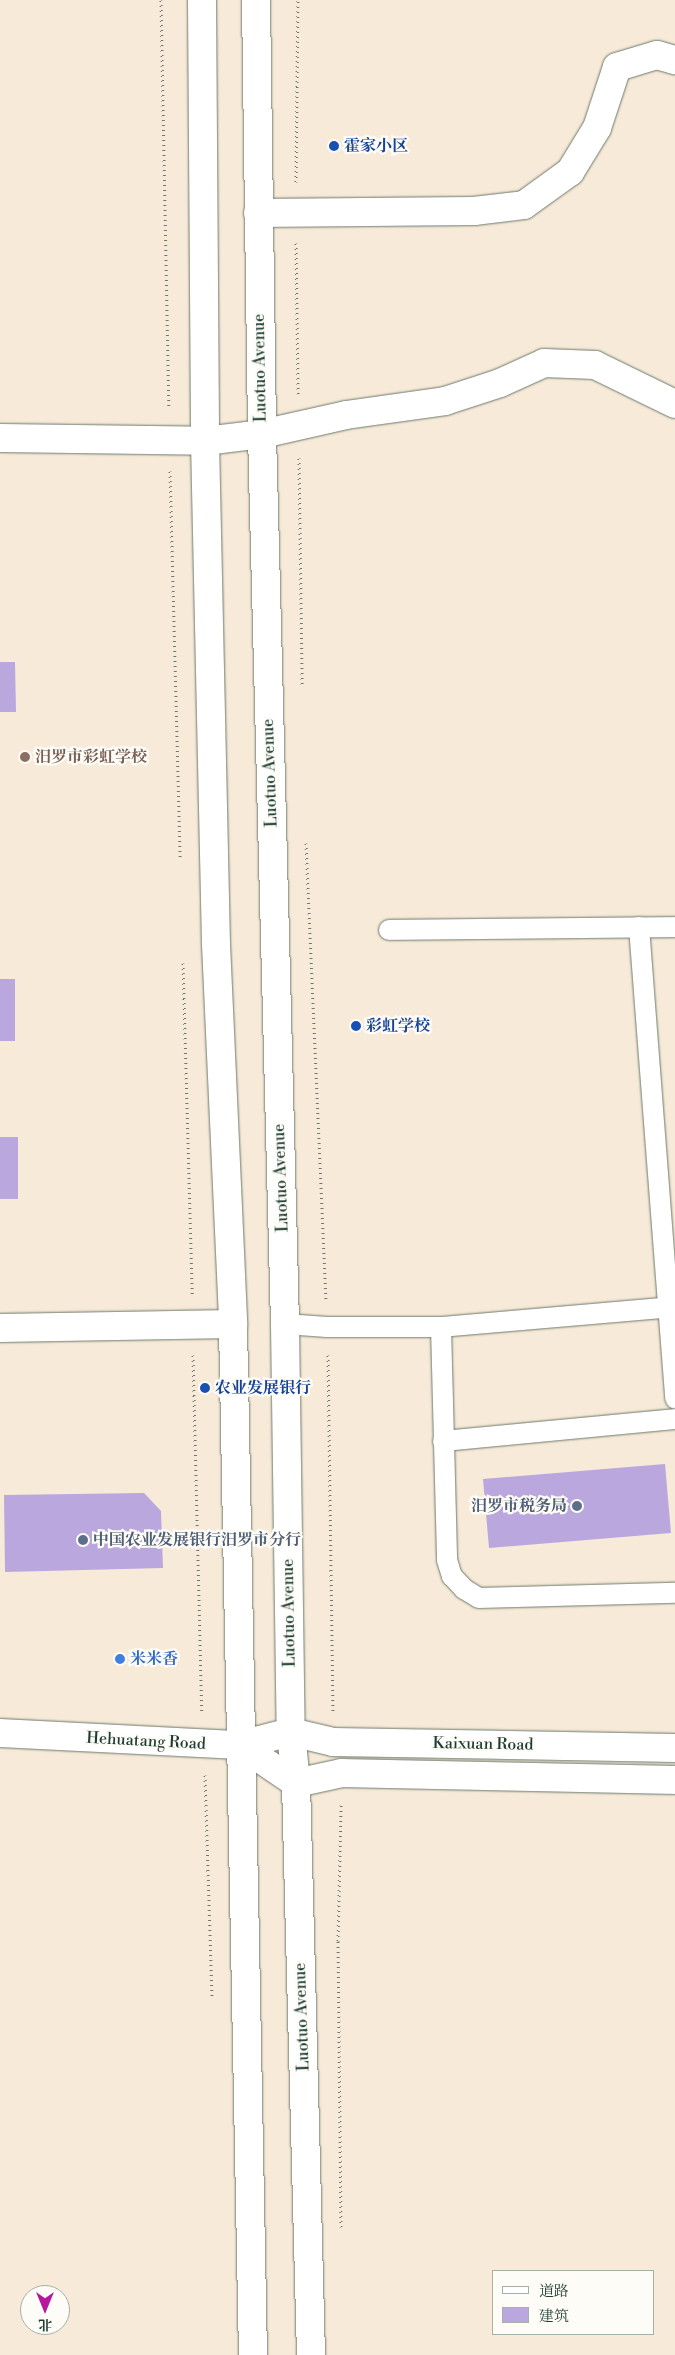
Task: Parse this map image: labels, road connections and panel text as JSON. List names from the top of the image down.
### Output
{
  "streets": {
    "main road": ["Luotuo Avenue", "Hehuatang Road", "Kaixuan Road"]
  },
  "crossings": [
    ["Luotuo Avenue", "Hehuatang Road"],
    ["Luotuo Avenue", "Kaixuan Road"],
    ["Hehuatang Road", "Kaixuan Road"]
  ],
  "places": [
    "霍家小区",
    "汨罗市彩虹学校",
    "彩虹学校",
    "农业发展银行",
    "汨罗市税务局",
    "中国农业发展银行汨罗市分行",
    "米米香"
  ],
  "legend": ["道路", "建筑"],
  "north": "bottom"
}
